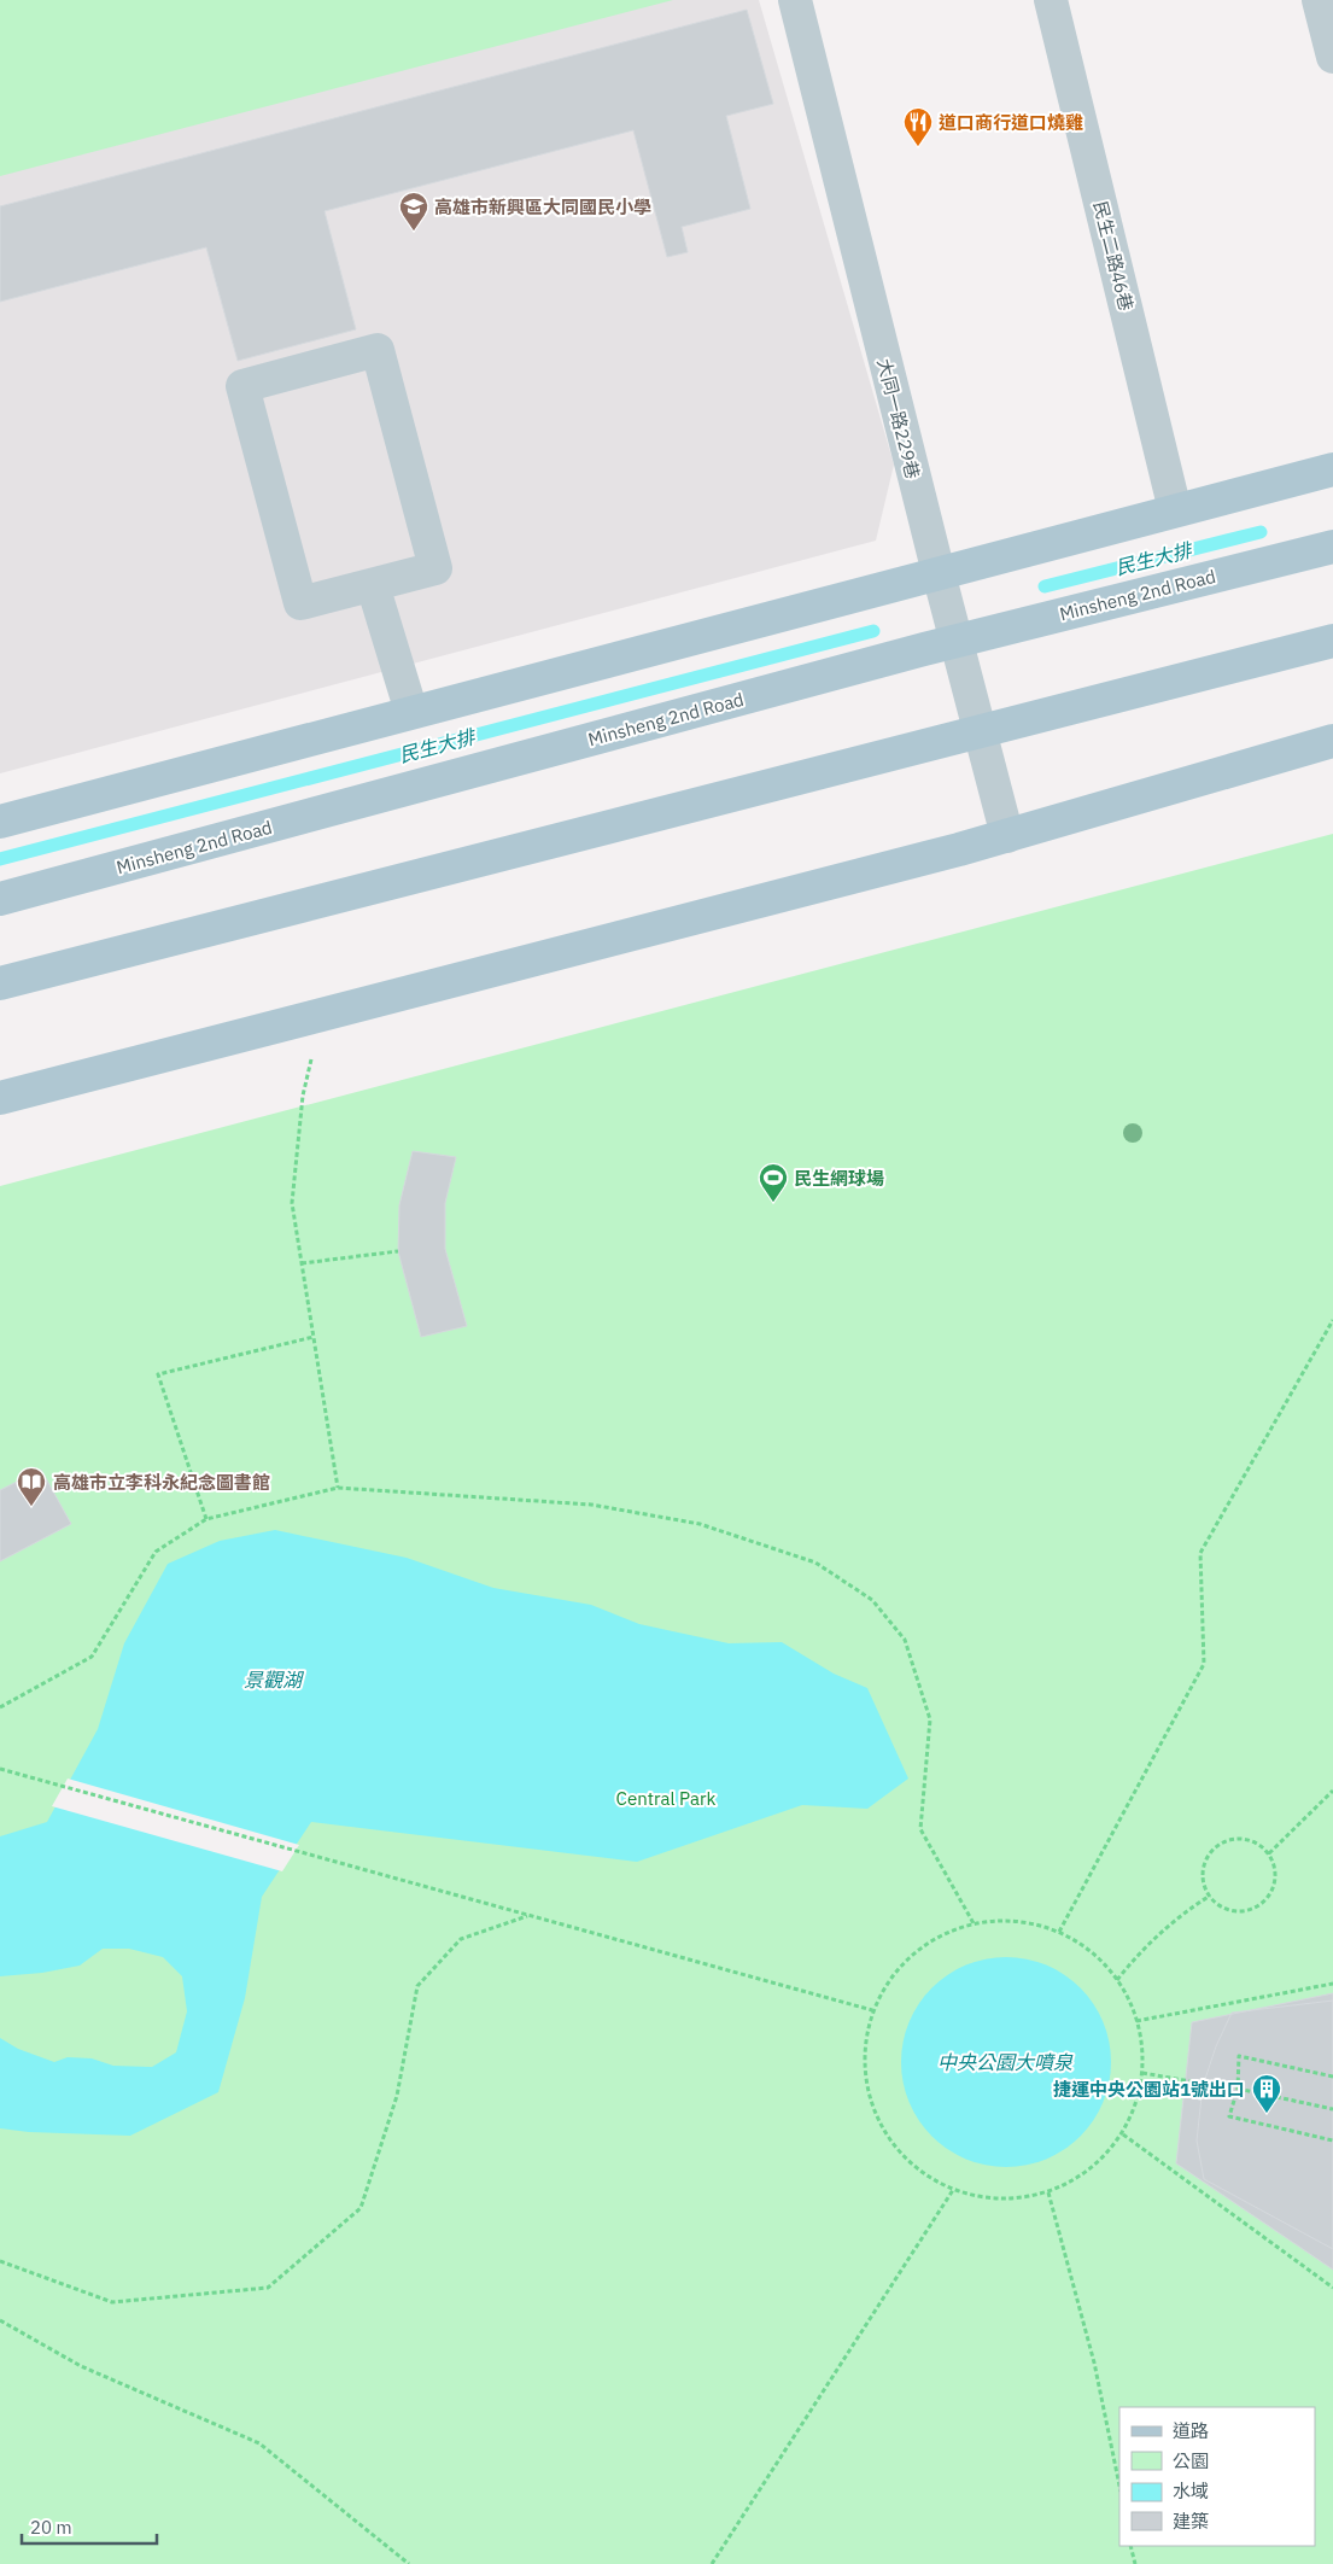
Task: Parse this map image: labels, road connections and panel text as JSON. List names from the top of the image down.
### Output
{
  "streets": {
    "main road": ["Minsheng 2nd Road"],
    "street": ["民生二路46巷", "大同一路229巷"]
  },
  "crossings": [
    ["大同一路229巷", "Minsheng 2nd Road"]
  ],
  "water": ["民生大排", "景觀湖", "中央公園大噴泉"],
  "parks": ["Central Park"],
  "places": {
    "restaurant": ["道口商行道口燒雞"],
    "school or university": ["高雄市新興區大同國民小學"],
    "sports": ["民生網球場"],
    "library": ["高雄市立李科永紀念圖書館"],
    "building": ["捷運中央公園站1號出口"]
  },
  "legend": [
    "道路",
    "公園",
    "水域",
    "建築"
  ],
  "scale_bar": "20 m"
}
